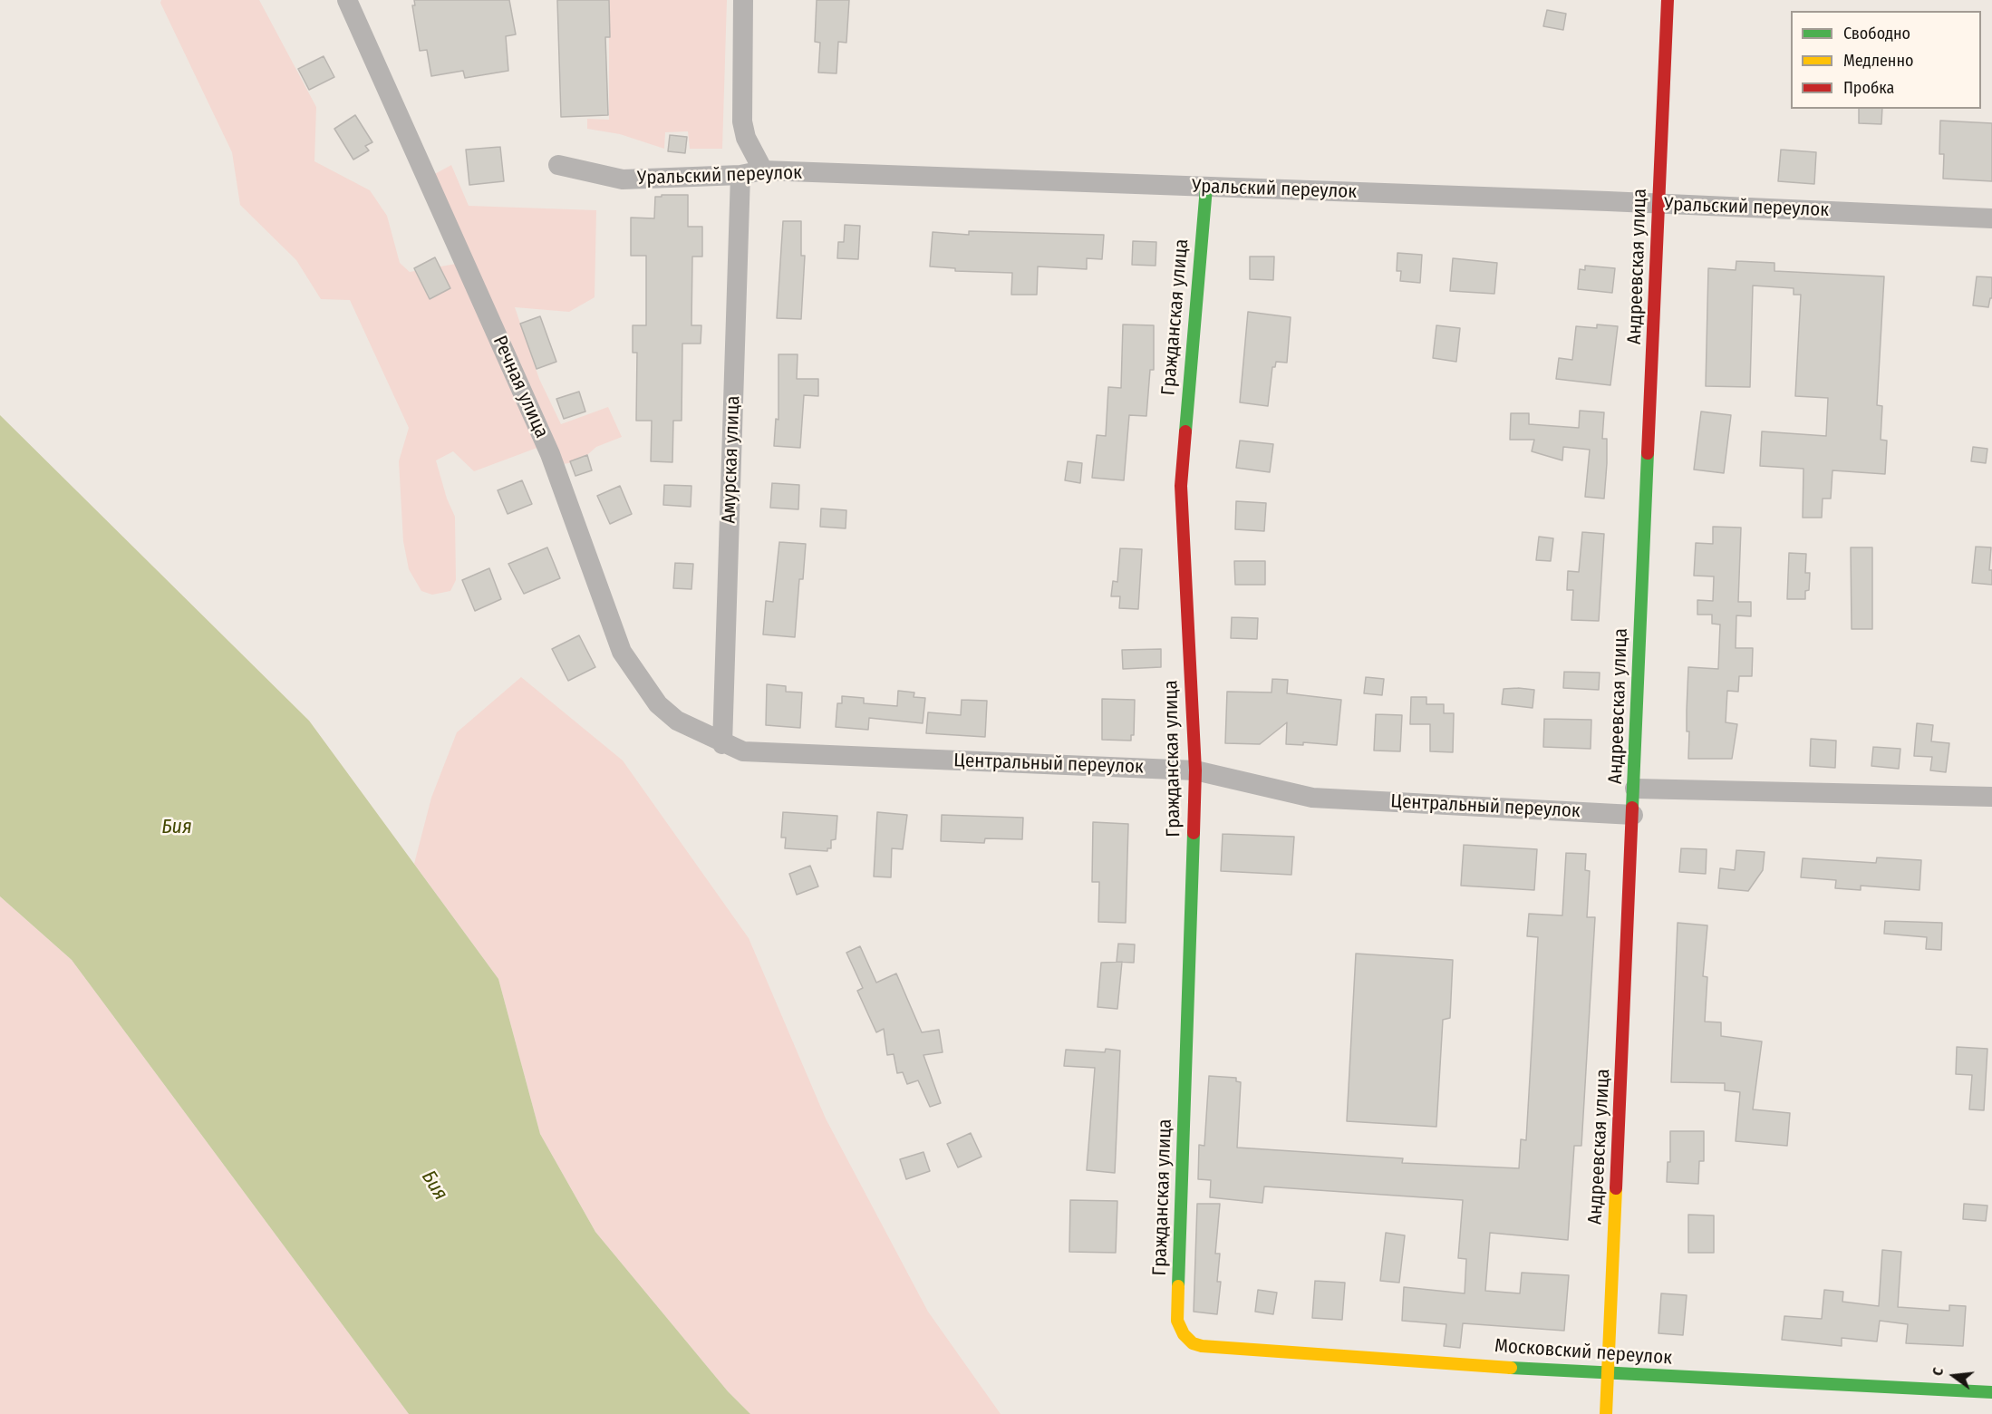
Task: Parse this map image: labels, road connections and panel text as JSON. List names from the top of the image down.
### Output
{
  "streets": {
    "street": [
      "Уральский переулок",
      "Андреевская улица",
      "Гражданская улица",
      "Речная улица",
      "Амурская улица",
      "Центральный переулок",
      "Московский переулок"
    ]
  },
  "crossings": [
    ["Уральский переулок", "Андреевская улица"],
    ["Уральский переулок", "Гражданская улица"],
    ["Уральский переулок", "Амурская улица"],
    ["Андреевская улица", "Центральный переулок"],
    ["Андреевская улица", "Московский переулок"],
    ["Гражданская улица", "Центральный переулок"],
    ["Гражданская улица", "Московский переулок"],
    ["Речная улица", "Амурская улица"],
    ["Речная улица", "Центральный переулок"],
    ["Амурская улица", "Центральный переулок"]
  ],
  "water": ["Бия"],
  "legend": ["Свободно", "Медленно", "Пробка"],
  "north": "left"
}
